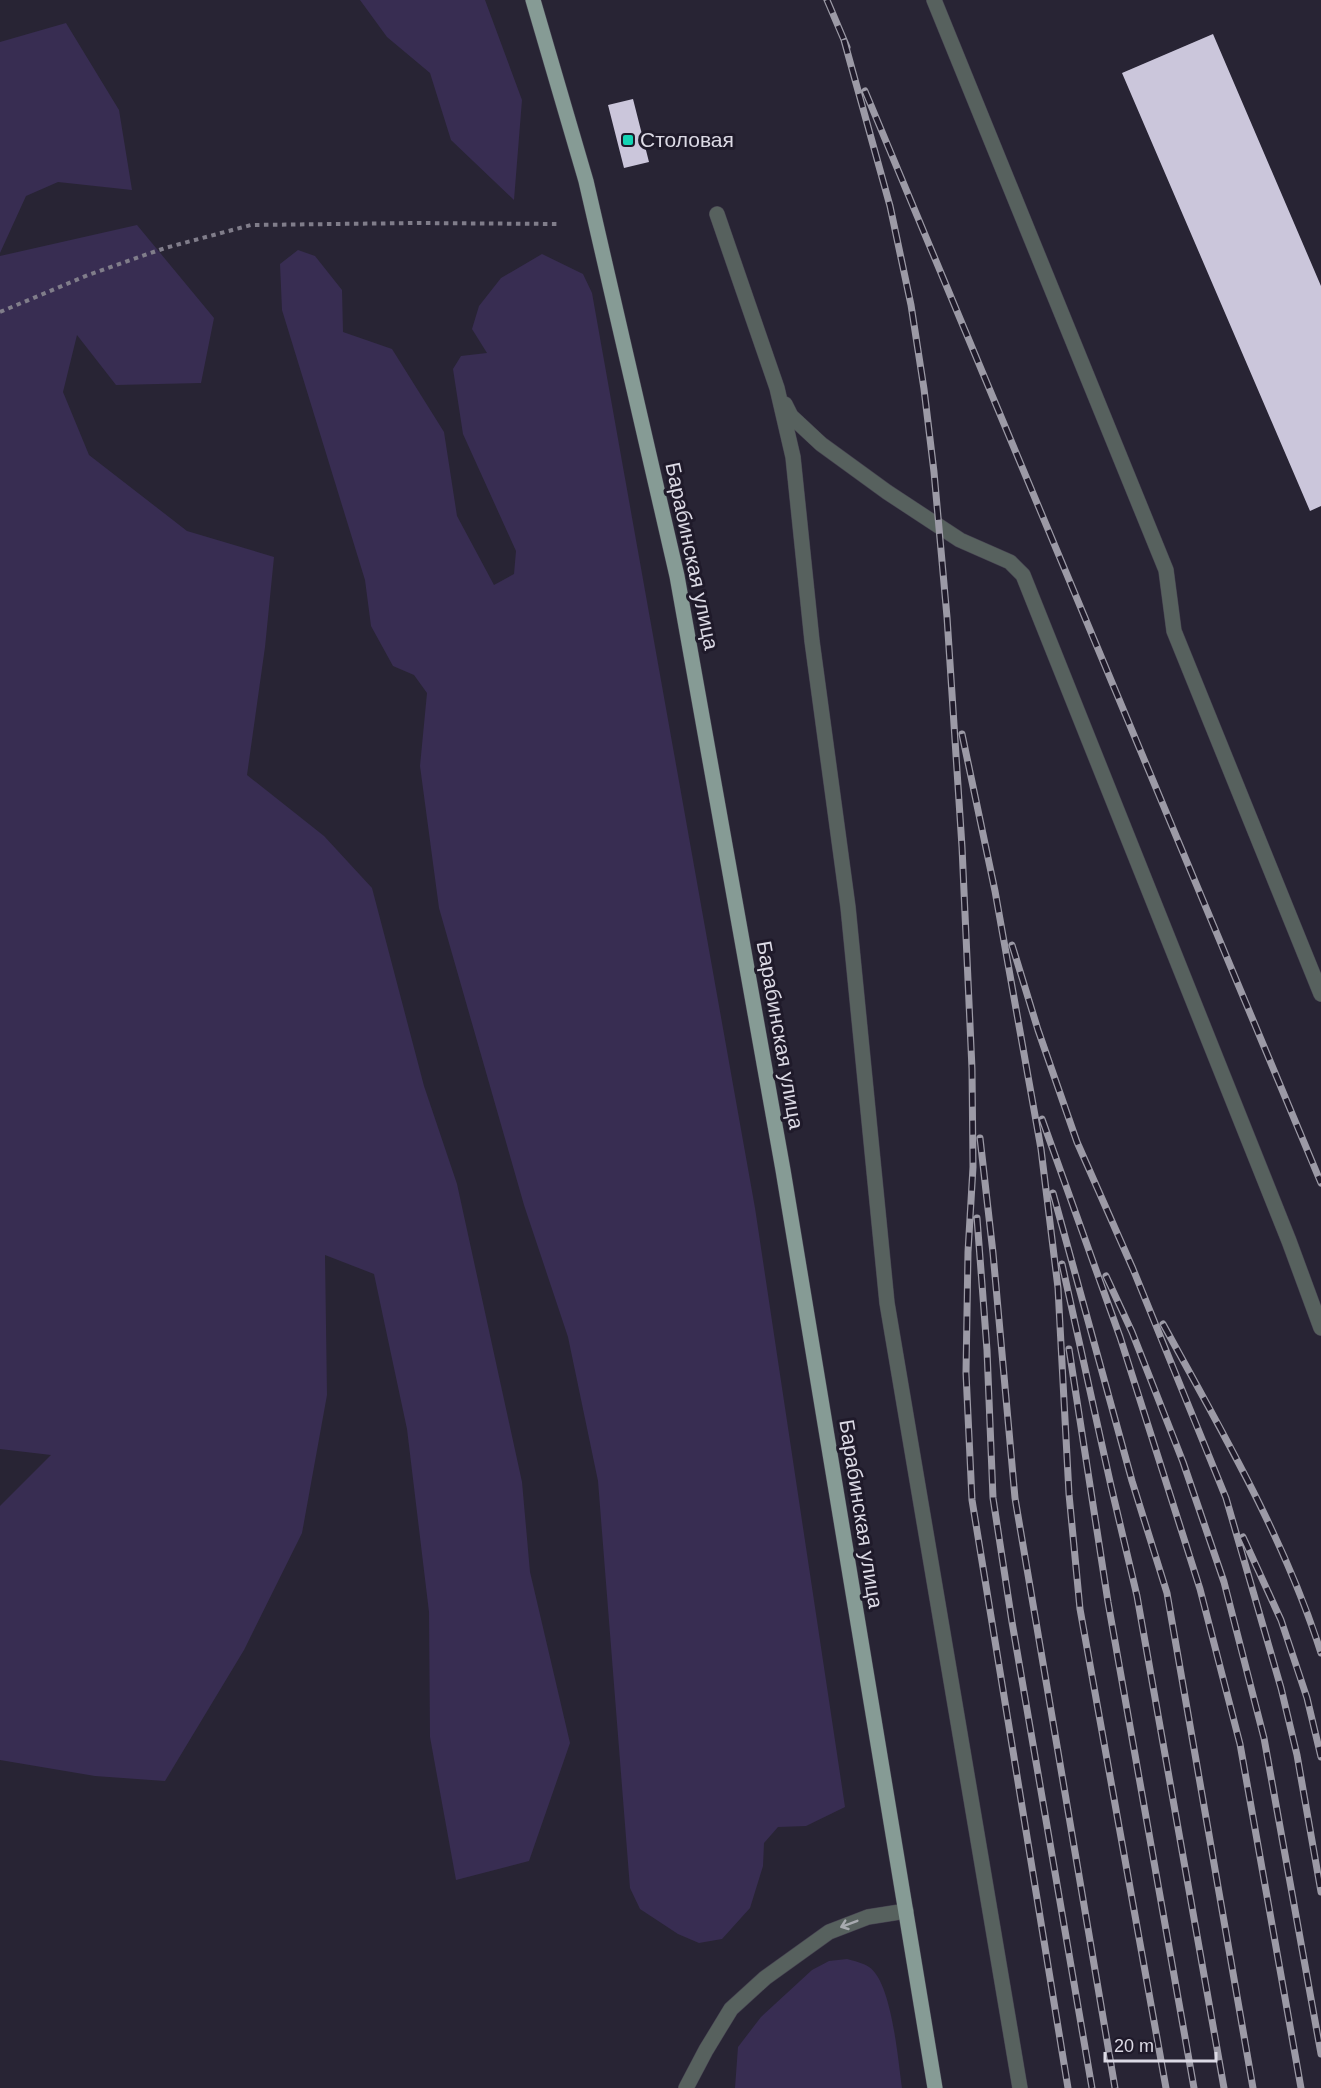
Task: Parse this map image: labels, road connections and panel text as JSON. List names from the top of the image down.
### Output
{
  "streets": {
    "main road": ["Барабинская улица"]
  },
  "places": {
    "transit": ["Столовая"]
  },
  "scale_bar": "20 m"
}
